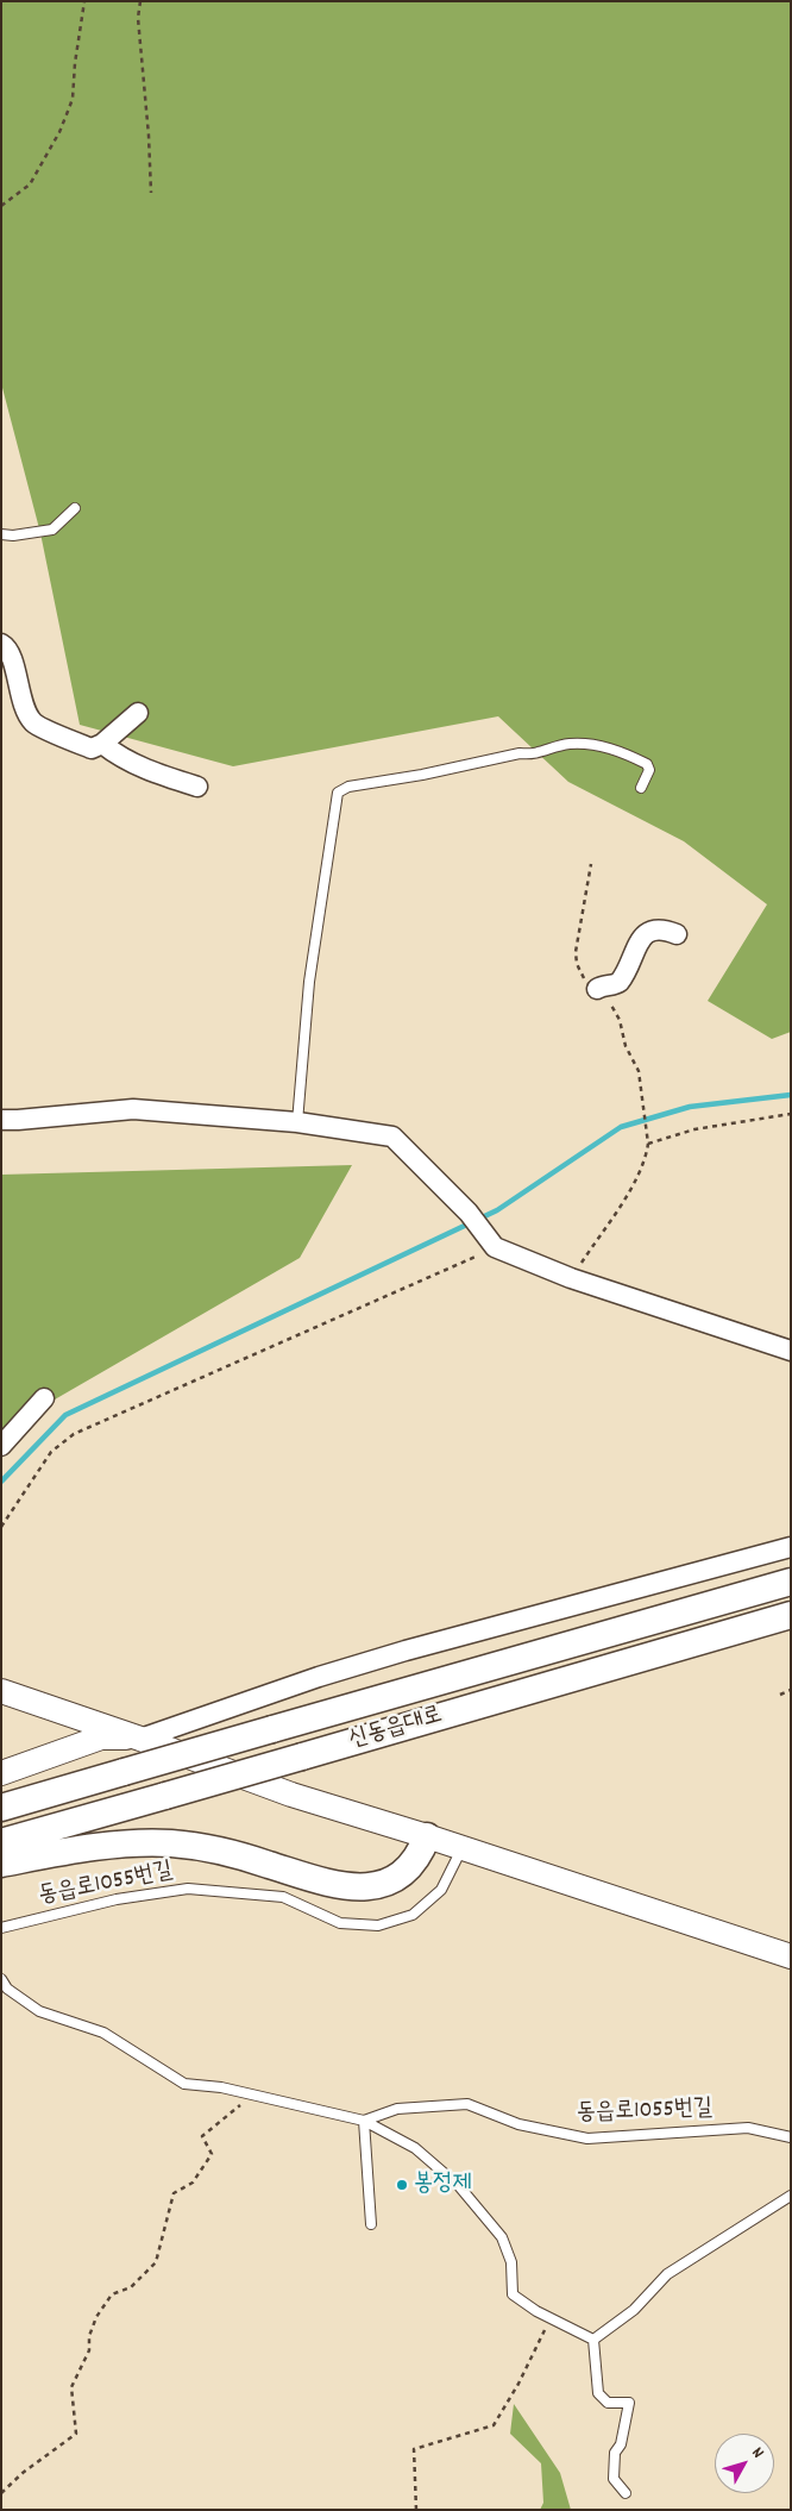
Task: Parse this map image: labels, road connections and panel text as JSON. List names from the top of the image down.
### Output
{
  "streets": {
    "main road": ["신동읍대로"],
    "lane": ["동읍로1055번길"]
  },
  "places": ["봉정제"],
  "north": "top right"
}
